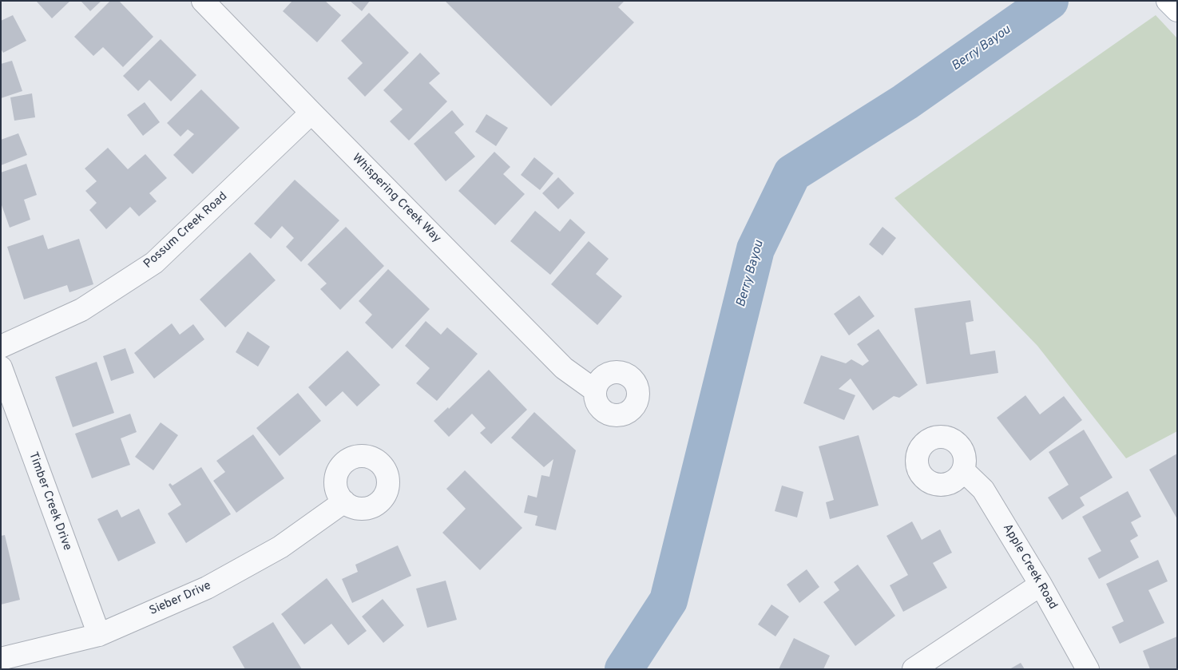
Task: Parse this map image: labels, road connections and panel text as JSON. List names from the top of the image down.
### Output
{
  "streets": {
    "street": [
      "Whispering Creek Way",
      "Possum Creek Road",
      "Timber Creek Drive",
      "Apple Creek Road",
      "Sieber Drive"
    ]
  },
  "crossings": [
    ["Whispering Creek Way", "Possum Creek Road"],
    ["Timber Creek Drive", "Sieber Drive"]
  ],
  "water": ["Berry Bayou"]
}
